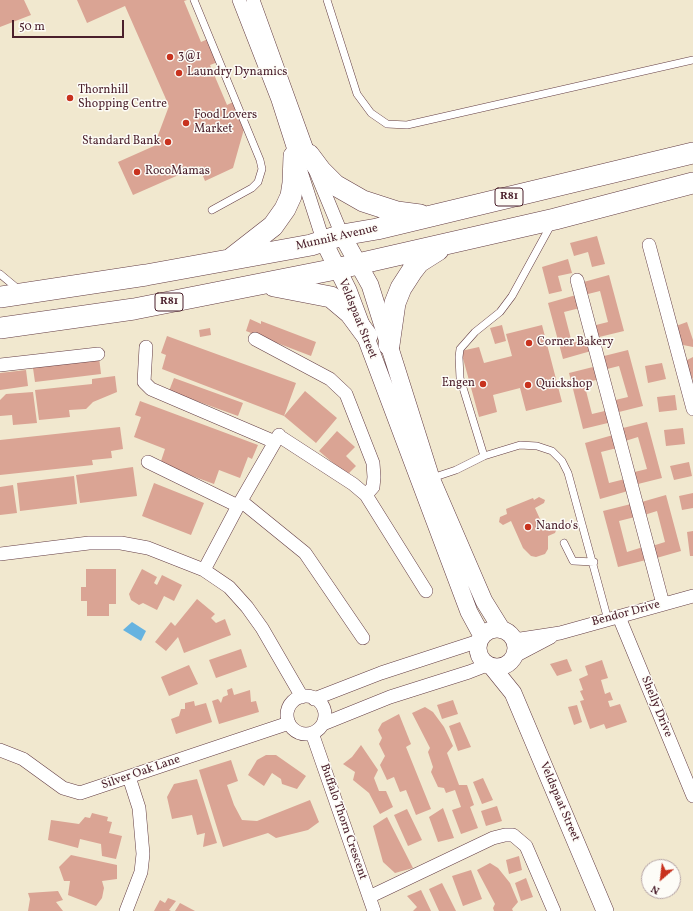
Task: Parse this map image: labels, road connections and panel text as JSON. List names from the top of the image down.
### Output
{
  "streets": {
    "main road": ["R81", "Munnik Avenue"],
    "street": [
      "Veldspaat Street",
      "Bendor Drive",
      "Shelly Drive",
      "Silver Oak Lane",
      "Buffalo Thorn Crescent"
    ]
  },
  "crossings": [
    ["R81", "Veldspaat Street"],
    ["Munnik Avenue", "Veldspaat Street"],
    ["Veldspaat Street", "Bendor Drive"],
    ["Bendor Drive", "Shelly Drive"],
    ["Silver Oak Lane", "Buffalo Thorn Crescent"]
  ],
  "places": [
    "3@1",
    "Laundry Dynamics",
    "Thornhill Shopping Centre",
    "Food Lovers Market",
    "Standard Bank",
    "RocoMamas",
    "Corner Bakery",
    "Engen",
    "Quickshop",
    "Nando's"
  ],
  "scale_bar": "50 m",
  "north": "bottom left"
}
